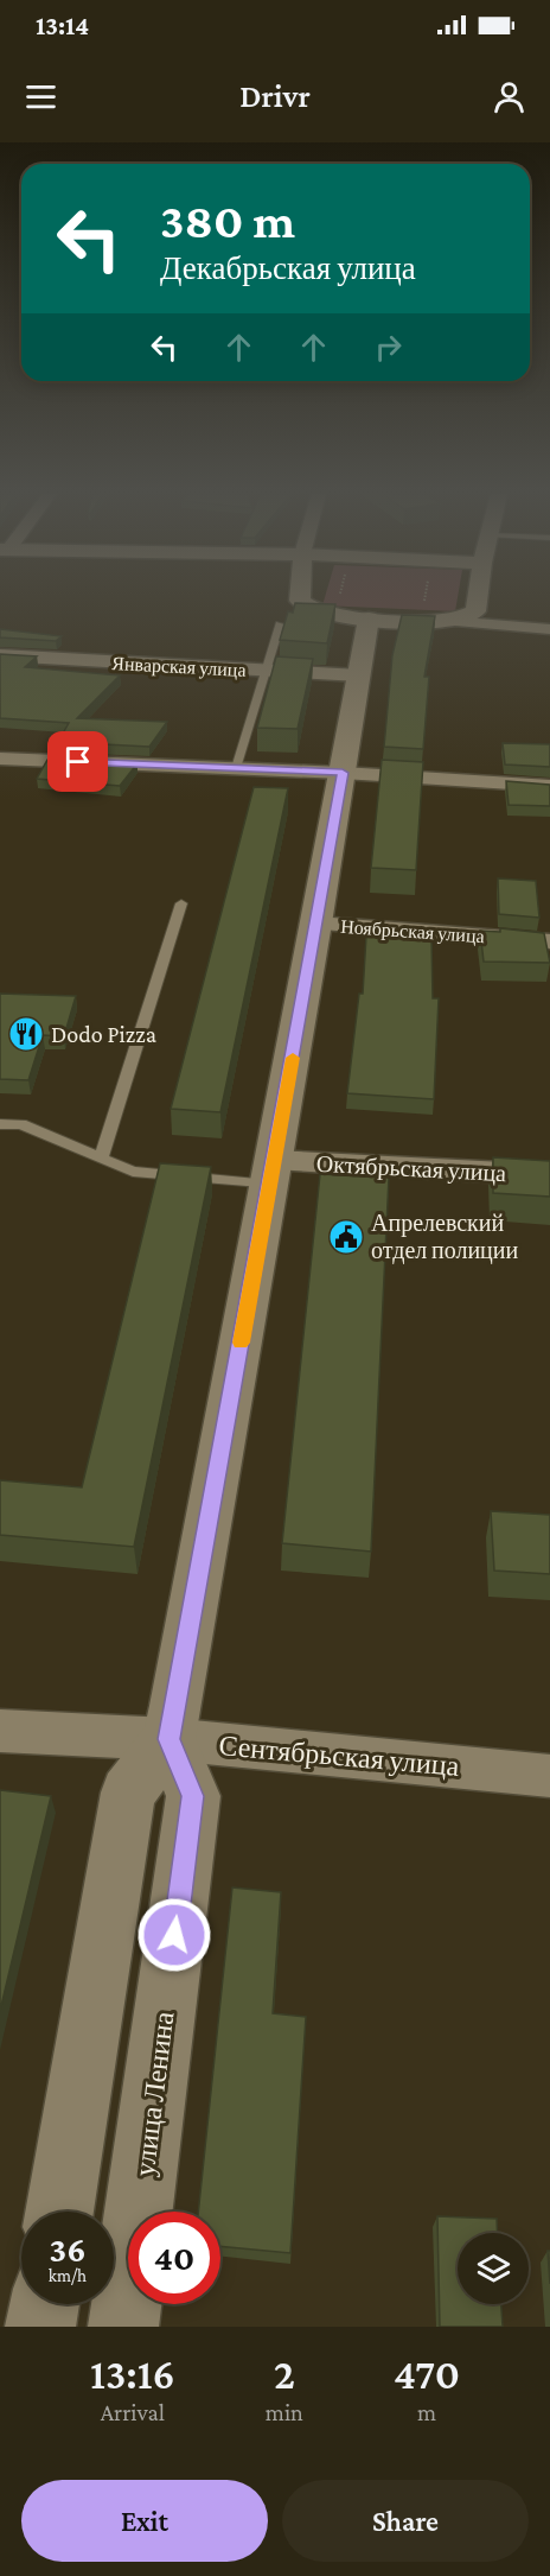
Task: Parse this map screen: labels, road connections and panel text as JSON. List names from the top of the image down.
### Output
{
  "streets": {
    "street": [
      "Январская улица",
      "Ноябрьская улица",
      "Октябрьская улица",
      "Сентябрьская улица",
      "улица Ленина"
    ]
  },
  "crossings": [
    ["Сентябрьская улица", "улица Ленина"]
  ],
  "places": {
    "restaurant": ["Dodo Pizza"],
    "public building": ["Апрелевский отдел полиции"]
  },
  "page": {
    "status": "13:14",
    "header": "Drivr",
    "turn": ["380 m", "Декабрьская улица"],
    "speed": "36 km/h",
    "limit": "40",
    "eta": [
      "13:16",
      "Arrival",
      "2",
      "min",
      "470",
      "m"
    ],
    "buttons": ["Exit", "Share"]
  }
}
